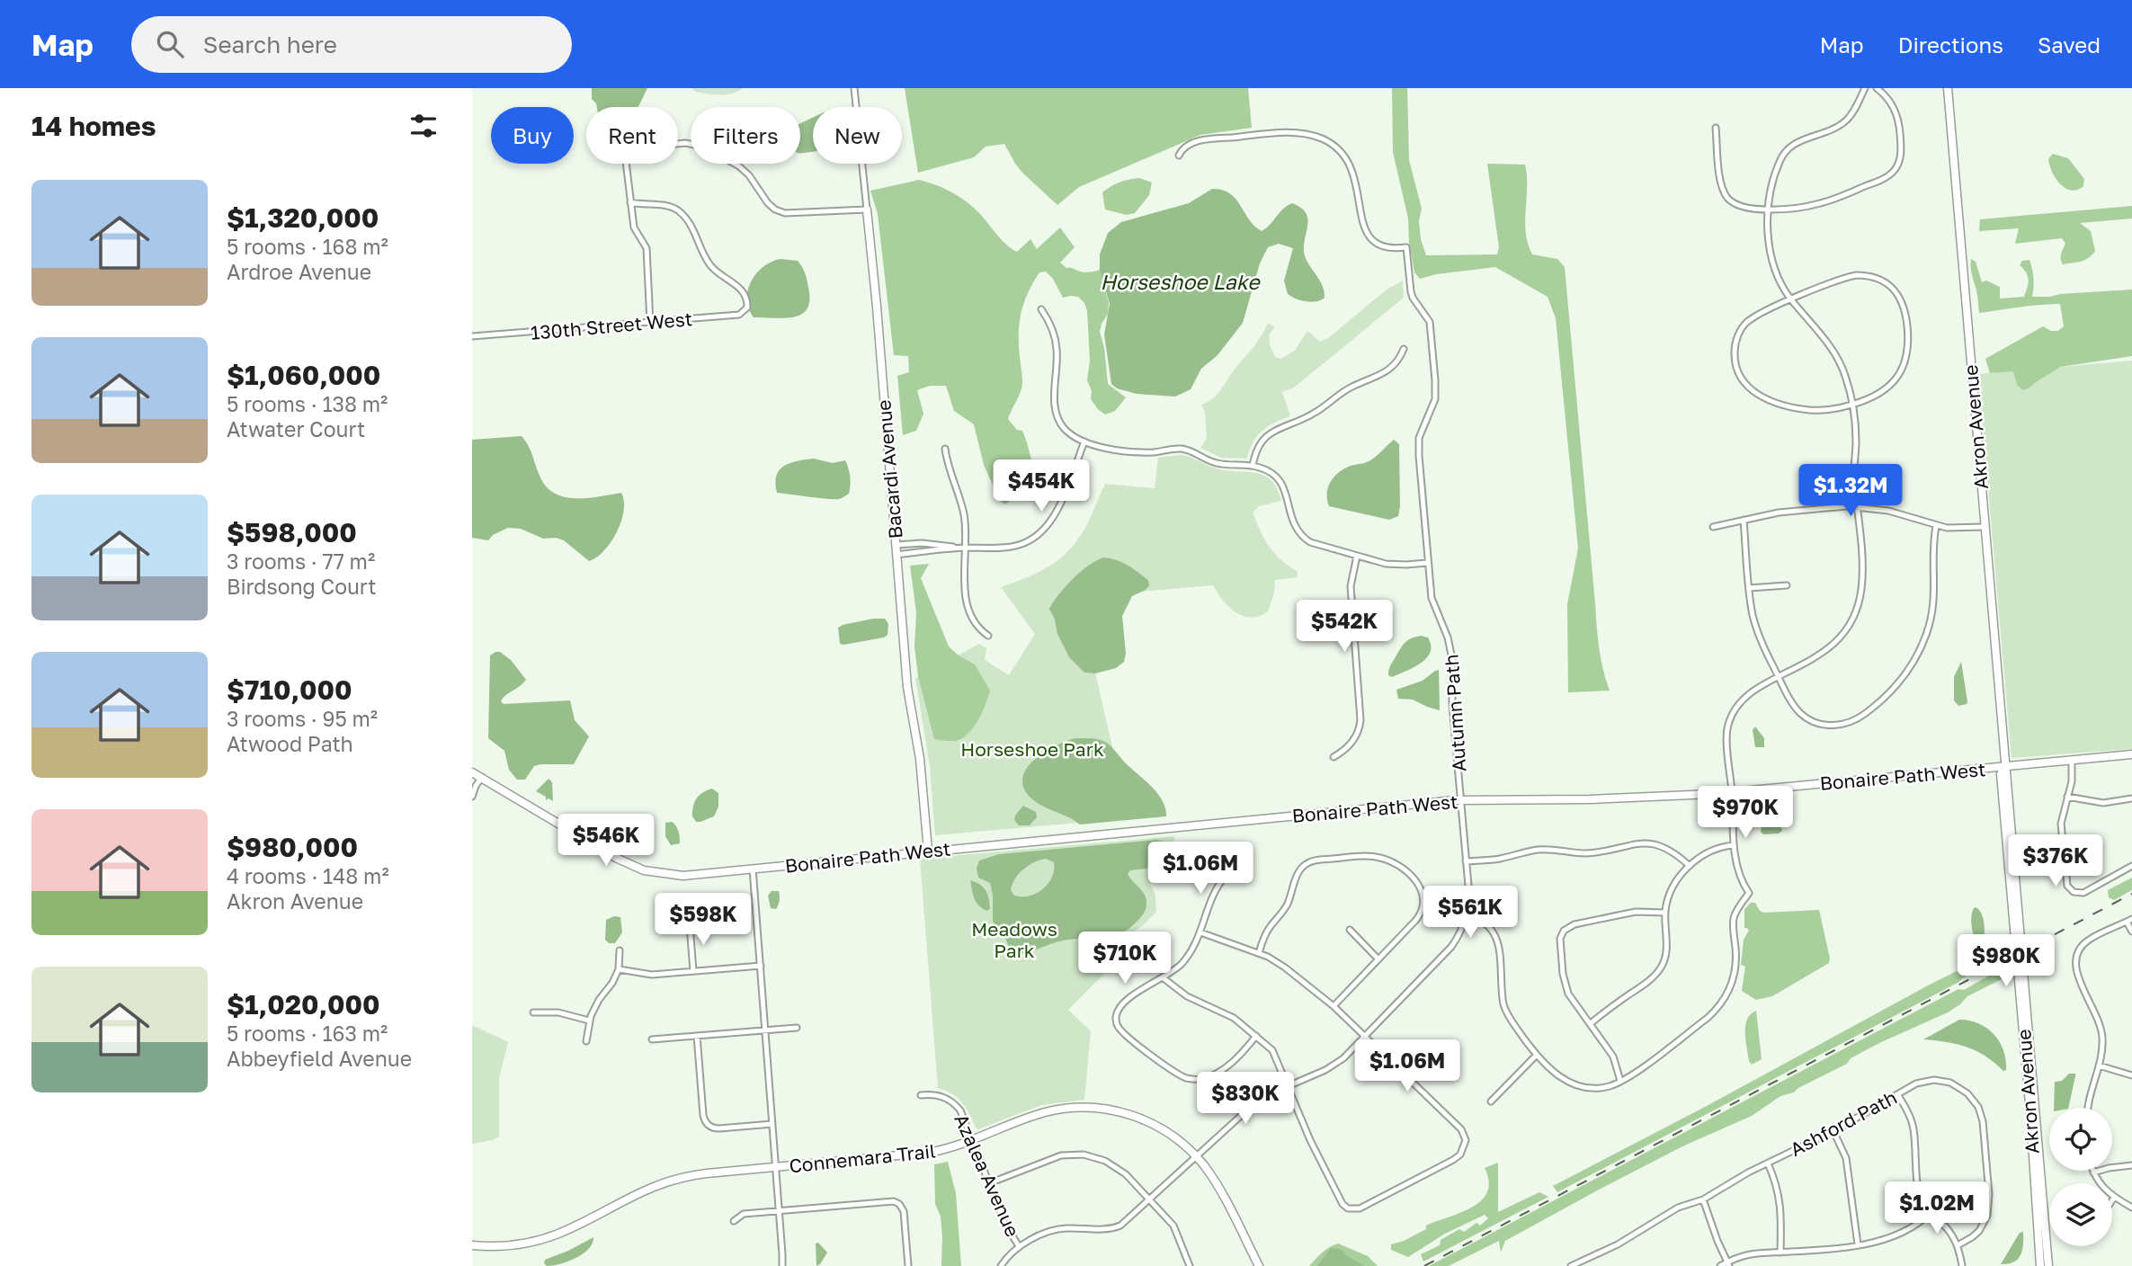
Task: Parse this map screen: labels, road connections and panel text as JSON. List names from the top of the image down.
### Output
{
  "streets": {
    "street": [
      "130th Street West",
      "Akron Avenue",
      "Bacardi Avenue",
      "Autumn Path",
      "Bonaire Path West",
      "Ashford Path",
      "Connemara Trail",
      "Azalea Avenue"
    ]
  },
  "crossings": [
    ["Akron Avenue", "Bonaire Path West"],
    ["Bacardi Avenue", "Bonaire Path West"],
    ["Autumn Path", "Bonaire Path West"],
    ["Autumn Path", "Connemara Trail"],
    ["Autumn Path", "Azalea Avenue"],
    ["Connemara Trail", "Azalea Avenue"]
  ],
  "water": ["Horseshoe Lake"],
  "parks": ["Horseshoe Park", "Meadows Park"],
  "page": {
    "header": "Map",
    "search": "Search here",
    "nav": ["Map", "Directions", "Saved"],
    "heading": "14 homes",
    "chip": [
      "Buy",
      "Rent",
      "Filters",
      "New"
    ],
    "list": [
      {
        "name": "$1,320,000",
        "note": "5 rooms · 168 m² · Ardroe Avenue"
      },
      {
        "name": "$1,060,000",
        "note": "5 rooms · 138 m² · Atwater Court"
      },
      {
        "name": "$598,000",
        "note": "3 rooms · 77 m² · Birdsong Court"
      },
      {
        "name": "$710,000",
        "note": "3 rooms · 95 m² · Atwood Path"
      },
      {
        "name": "$980,000",
        "note": "4 rooms · 148 m² · Akron Avenue"
      },
      {
        "name": "$1,020,000",
        "note": "5 rooms · 163 m² · Abbeyfield Avenue"
      }
    ],
    "price": [
      "$454K",
      "$1.32M",
      "$542K",
      "$970K",
      "$546K",
      "$376K",
      "$1.06M",
      "$561K",
      "$598K",
      "$710K",
      "$980K",
      "$1.06M",
      "$830K",
      "$1.02M"
    ]
  }
}
